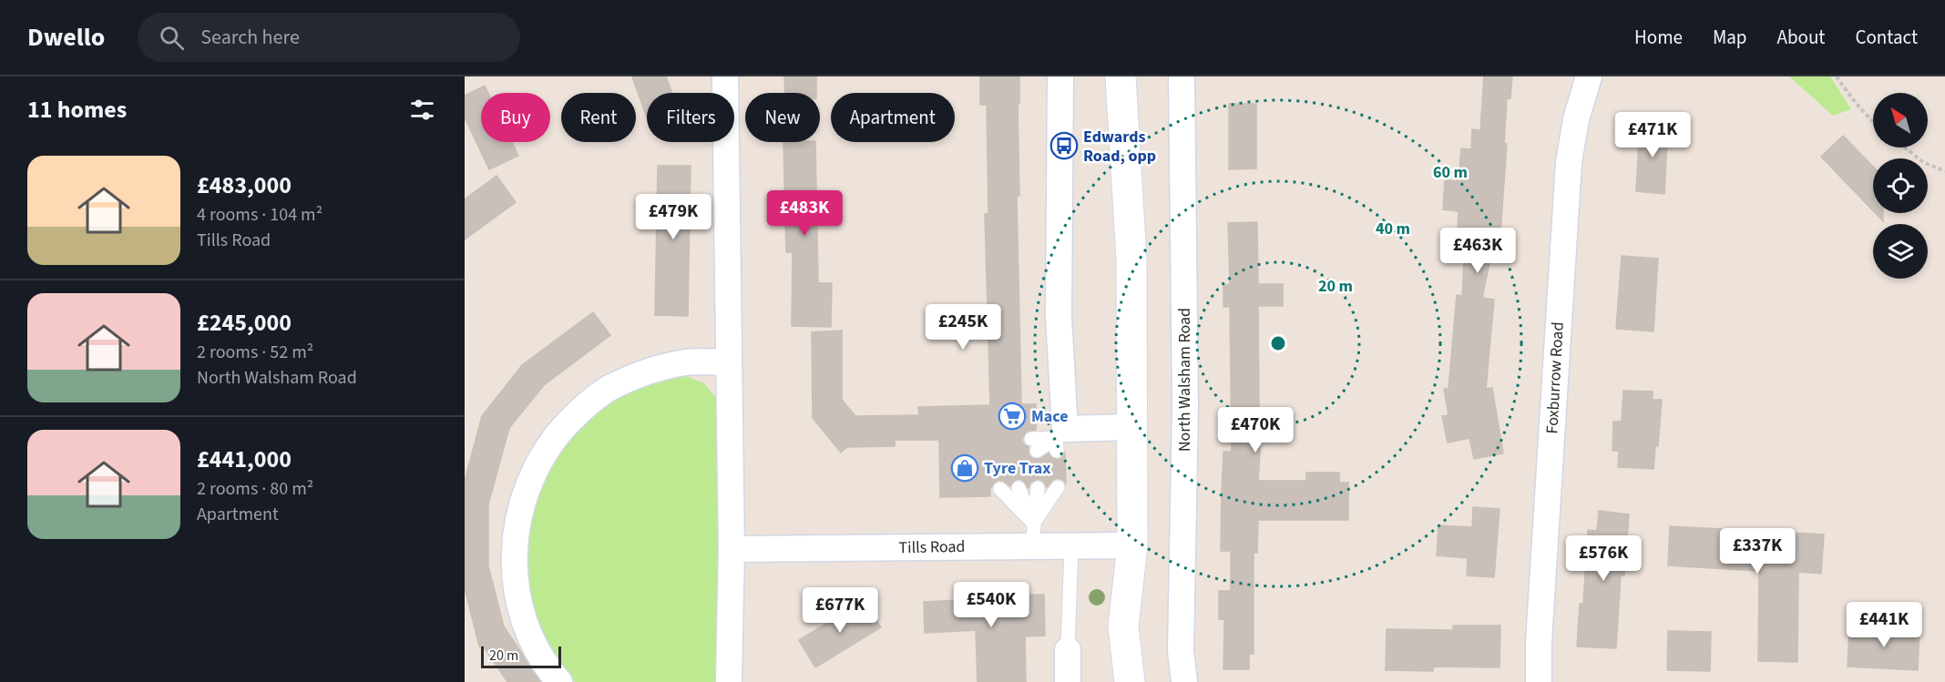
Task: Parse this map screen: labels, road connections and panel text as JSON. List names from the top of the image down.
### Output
{
  "streets": {
    "street": ["Foxburrow Road", "North Walsham Road", "Tills Road"]
  },
  "places": {
    "bus stop": ["Edwards Road, opp"],
    "supermarket": ["Mace"],
    "shop": ["Tyre Trax"]
  },
  "scale_bar": "20 m",
  "north": "top left",
  "page": {
    "header": "Dwello",
    "search": "Search here",
    "nav": [
      "Home",
      "Map",
      "About",
      "Contact"
    ],
    "heading": "11 homes",
    "chip": [
      "Buy",
      "Rent",
      "Filters",
      "New",
      "Apartment"
    ],
    "price": [
      "£471K",
      "£483K",
      "£479K",
      "£463K",
      "£245K",
      "£470K",
      "£337K",
      "£576K",
      "£540K",
      "£677K",
      "£441K"
    ],
    "list": [
      {
        "name": "£483,000",
        "note": "4 rooms · 104 m² · Tills Road"
      },
      {
        "name": "£245,000",
        "note": "2 rooms · 52 m² · North Walsham Road"
      },
      {
        "name": "£441,000",
        "note": "2 rooms · 80 m² · Apartment"
      }
    ],
    "scale": "20 m"
  },
  "rings": ["60 m", "40 m", "20 m"]
}
